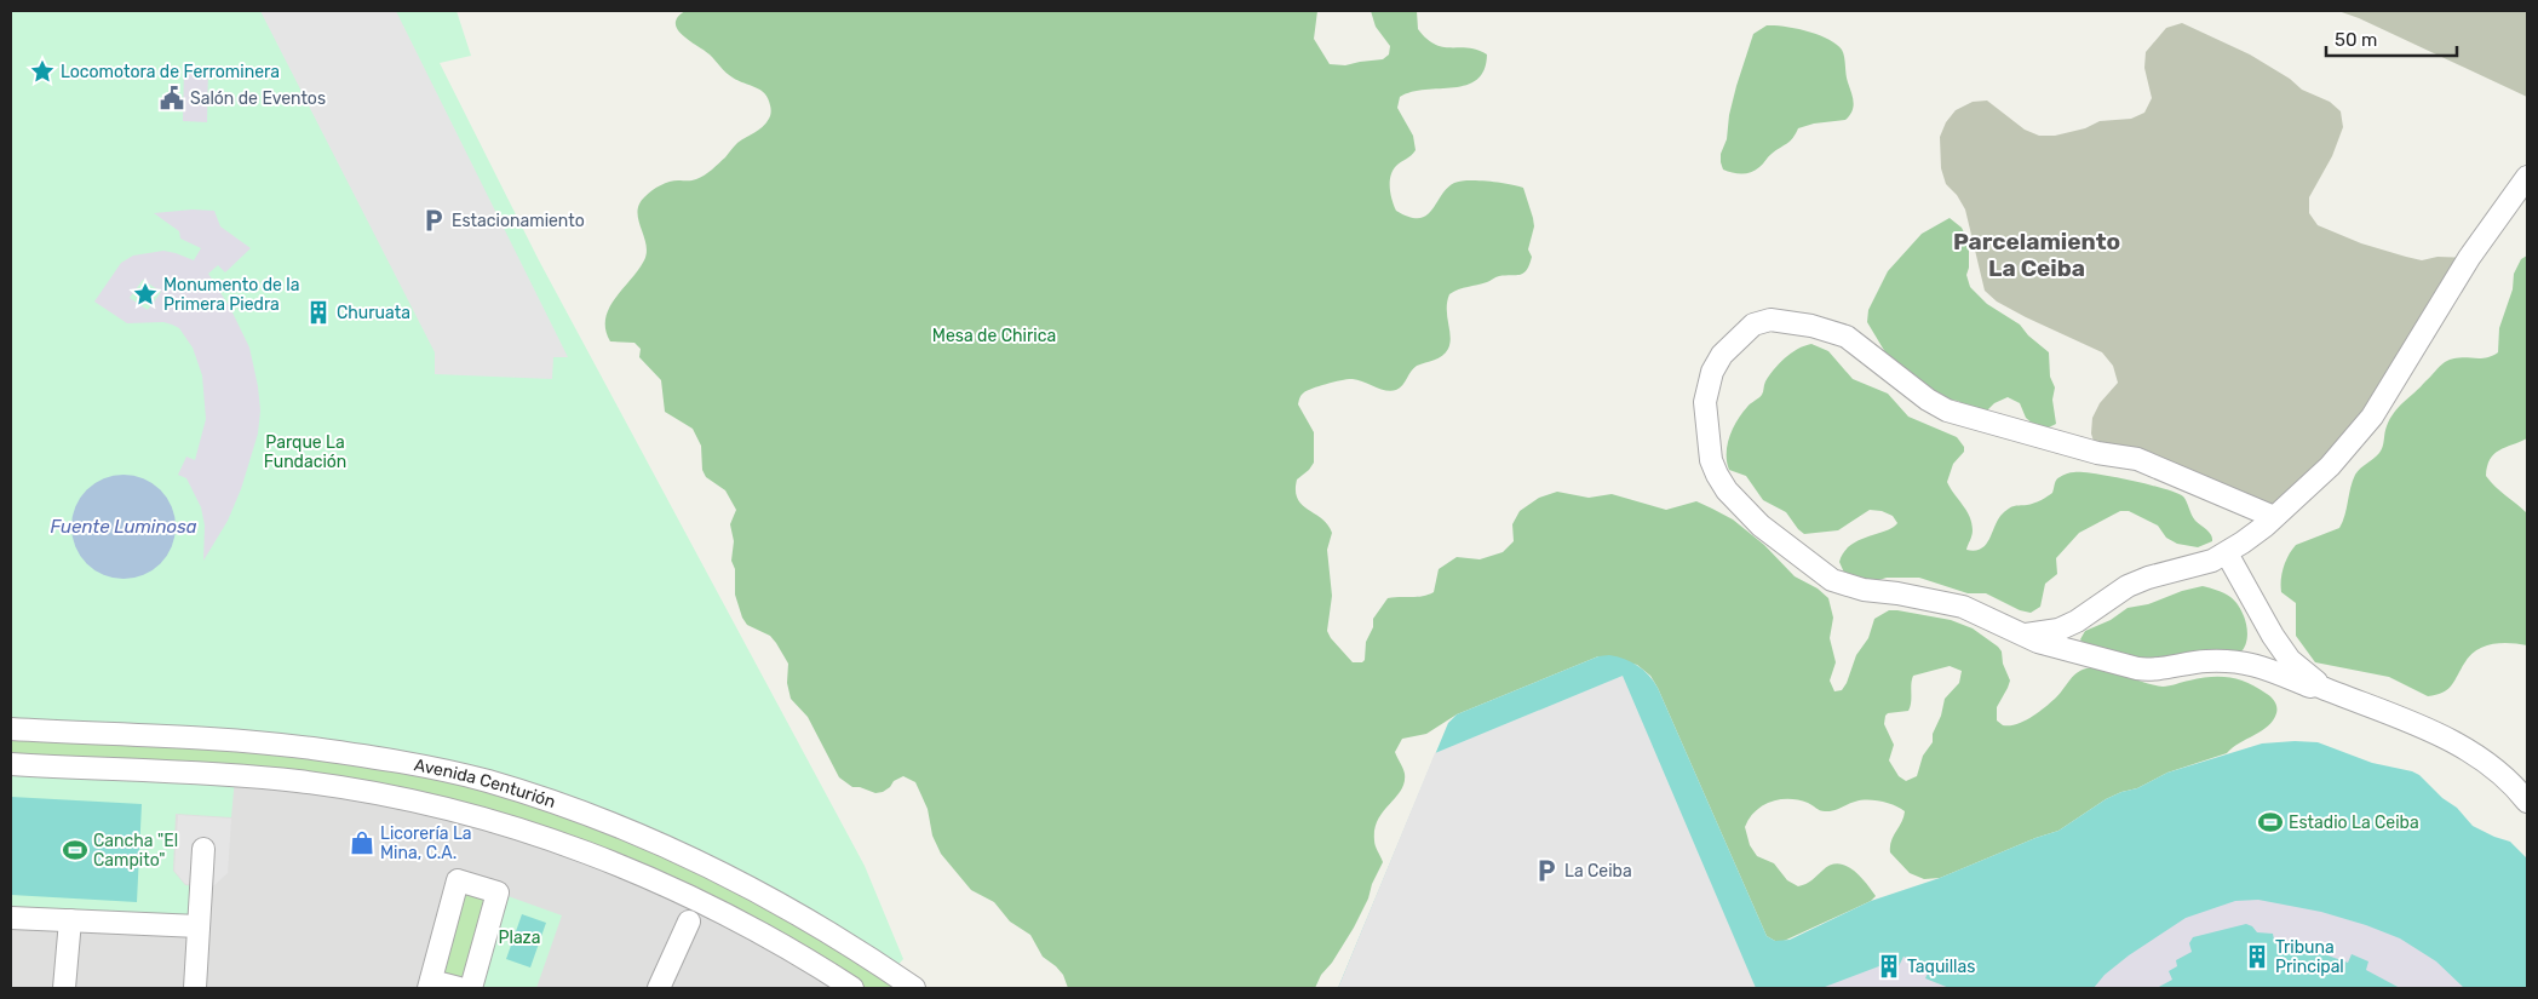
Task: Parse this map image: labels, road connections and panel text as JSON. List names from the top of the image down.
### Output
{
  "streets": {
    "street": ["Avenida Centurión"]
  },
  "districts": ["Parcelamiento La Ceiba"],
  "water": ["Fuente Luminosa"],
  "parks": ["Mesa de Chirica", "Parque La Fundación", "Plaza"],
  "places": {
    "place": ["Locomotora de Ferrominera", "Monumento de la Primera Piedra"],
    "public building": ["Salón de Eventos"],
    "parking": ["Estacionamiento", "La Ceiba"],
    "building": ["Churuata", "Tribuna Principal", "Taquillas"],
    "sports": ["Estadio La Ceiba", "Cancha \"El Campito\""],
    "shop": ["Licorería La Mina, C.A."]
  },
  "scale_bar": "50 m"
}
